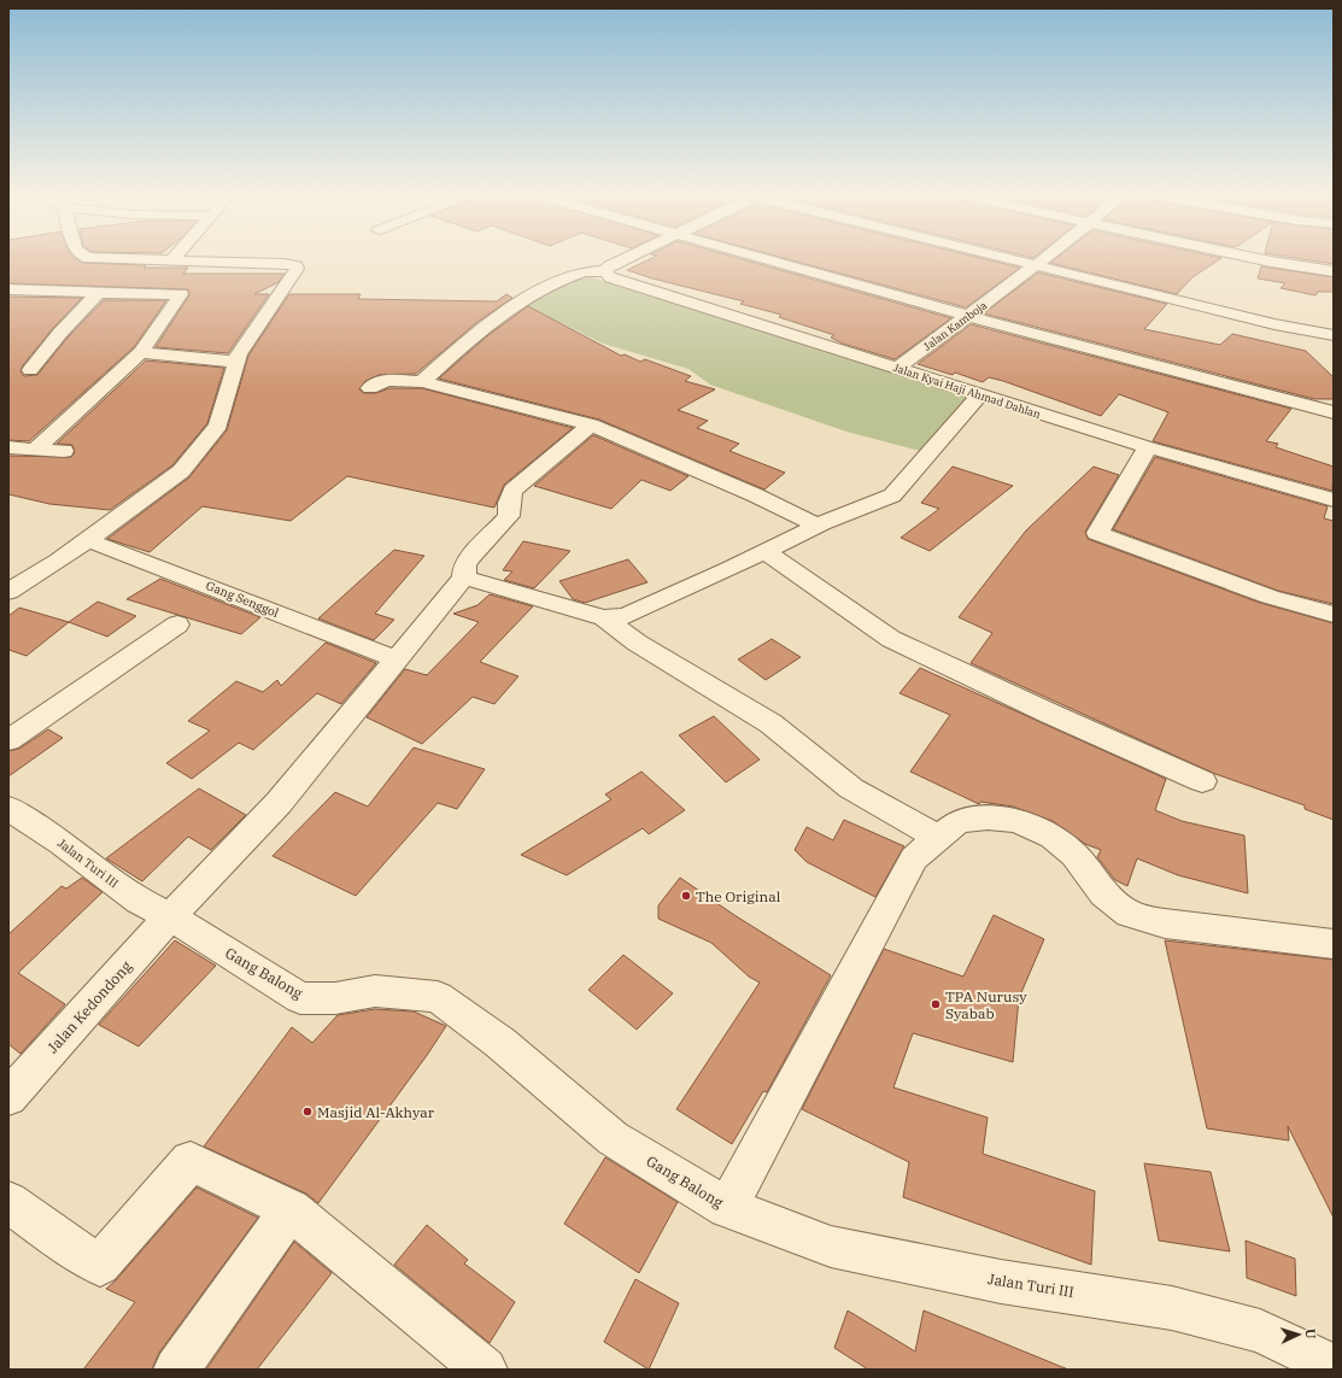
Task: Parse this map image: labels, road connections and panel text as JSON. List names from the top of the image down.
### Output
{
  "streets": {
    "street": [
      "Jalan Kamboja",
      "Jalan Kyai Haji Ahmad Dahlan",
      "Gang Senggol",
      "Jalan Turi III",
      "Gang Balong",
      "Jalan Kedondong"
    ]
  },
  "crossings": [
    ["Jalan Kamboja", "Jalan Kyai Haji Ahmad Dahlan"],
    ["Gang Senggol", "Jalan Kedondong"],
    ["Jalan Turi III", "Gang Balong"],
    ["Jalan Turi III", "Jalan Kedondong"],
    ["Gang Balong", "Jalan Kedondong"]
  ],
  "places": ["The Original", "TPA Nurusy Syabab", "Masjid Al-Akhyar"],
  "north": "right"
}
